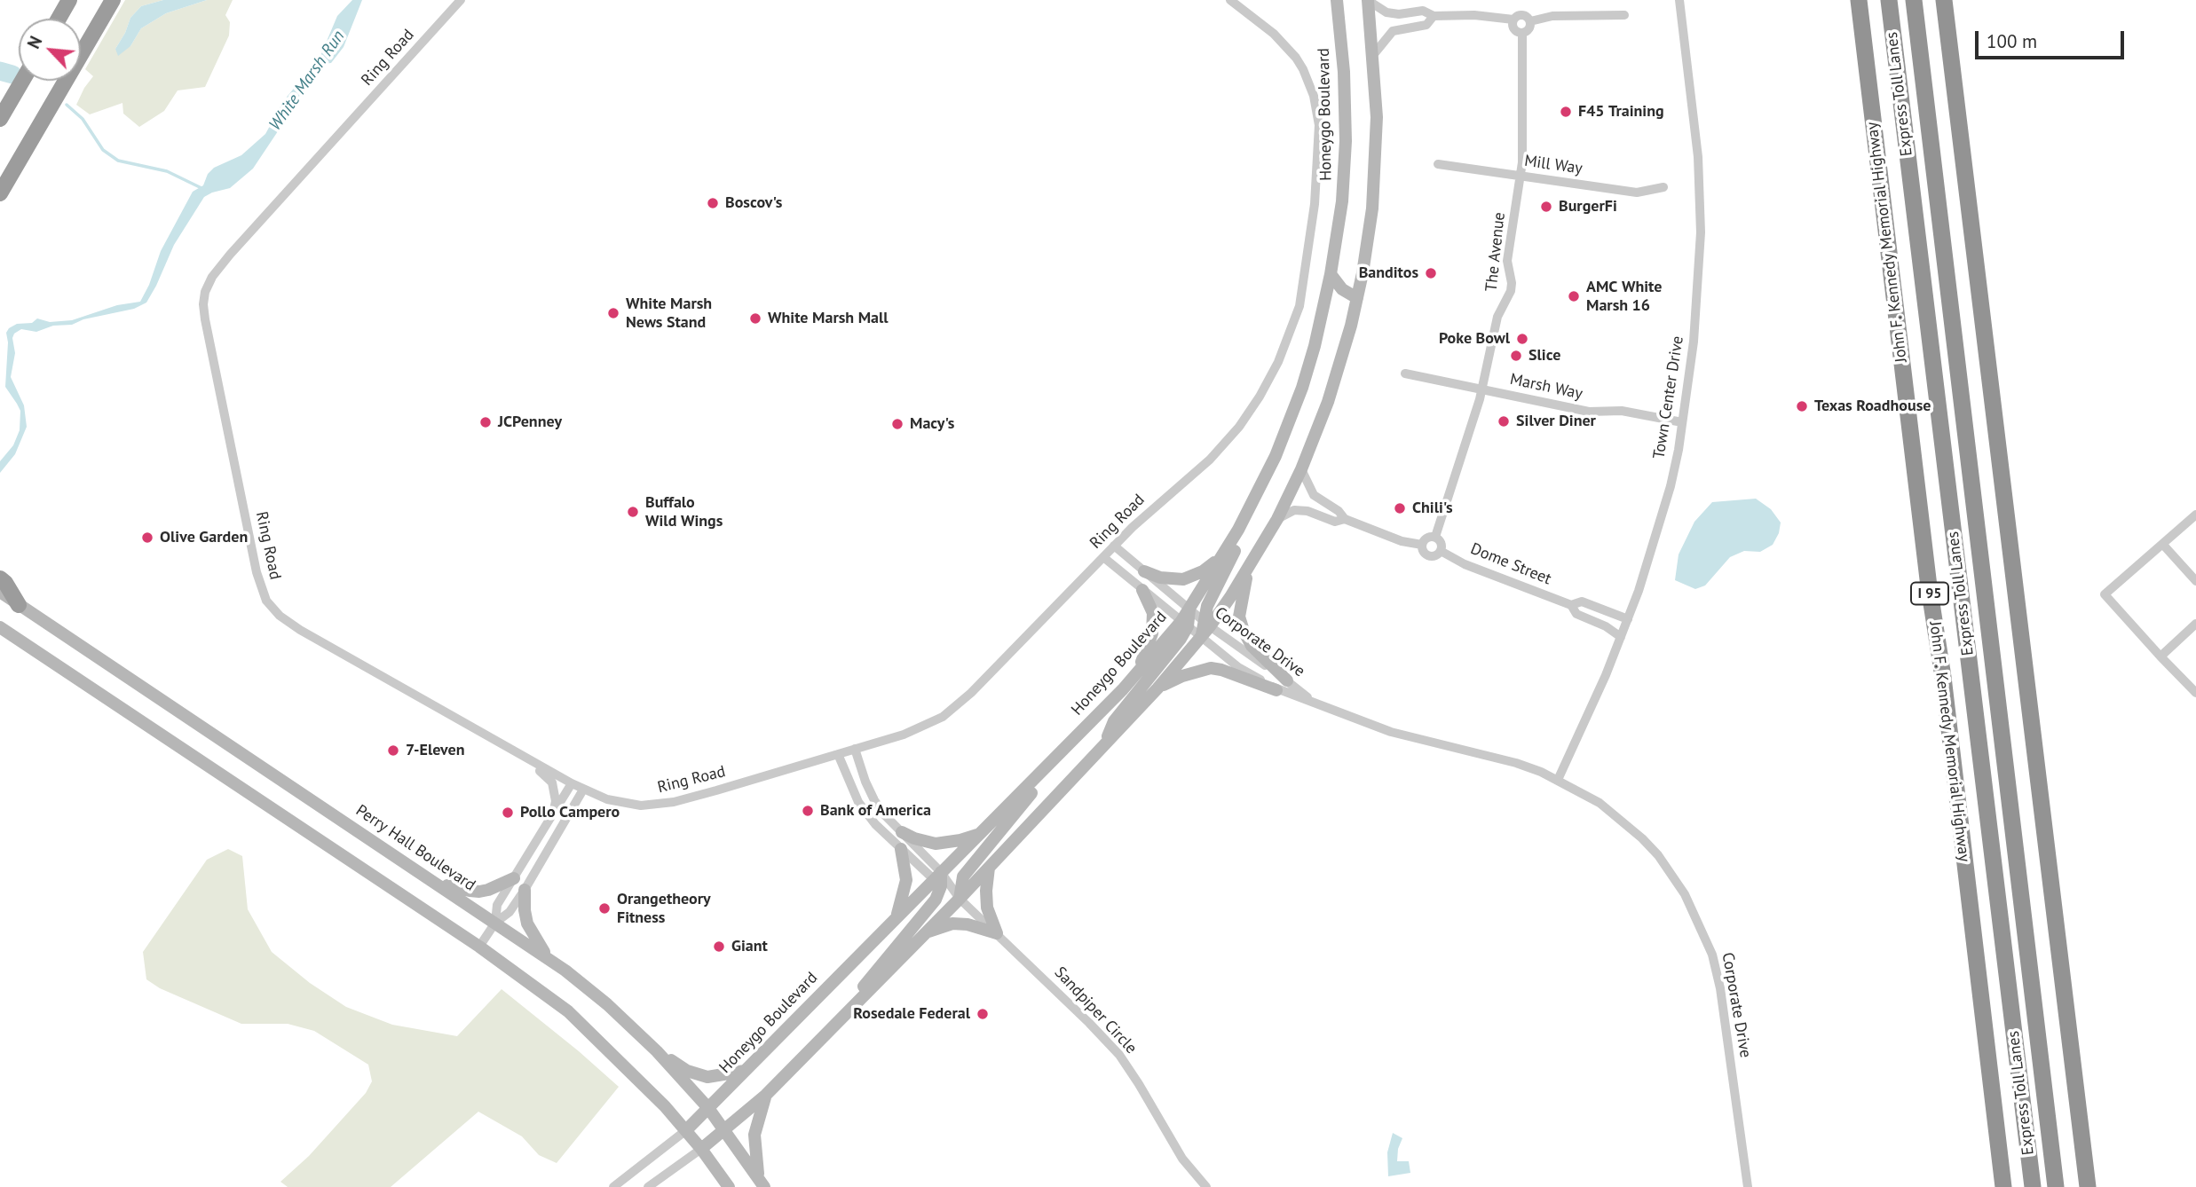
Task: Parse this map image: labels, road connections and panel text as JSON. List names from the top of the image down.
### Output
{
  "streets": {
    "highway": ["Express Toll Lanes", "John F. Kennedy Memorial Highway", "I 95"],
    "main road": ["Honeygo Boulevard", "Perry Hall Boulevard"],
    "street": [
      "Ring Road",
      "Mill Way",
      "The Avenue",
      "Marsh Way",
      "Town Center Drive",
      "Dome Street",
      "Corporate Drive",
      "Sandpiper Circle"
    ]
  },
  "crossings": [
    ["Honeygo Boulevard", "Corporate Drive"],
    ["Honeygo Boulevard", "Perry Hall Boulevard"],
    ["Honeygo Boulevard", "Sandpiper Circle"],
    ["Mill Way", "The Avenue"],
    ["The Avenue", "Marsh Way"],
    ["The Avenue", "Dome Street"],
    ["Marsh Way", "Town Center Drive"],
    ["Town Center Drive", "Dome Street"],
    ["Town Center Drive", "Corporate Drive"]
  ],
  "water": ["White Marsh Run"],
  "places": [
    "F45 Training",
    "Boscov's",
    "BurgerFi",
    "Banditos",
    "AMC White Marsh 16",
    "White Marsh News Stand",
    "White Marsh Mall",
    "Poke Bowl",
    "Slice",
    "Texas Roadhouse",
    "Silver Diner",
    "JCPenney",
    "Macy's",
    "Chili's",
    "Buffalo Wild Wings",
    "Olive Garden",
    "7-Eleven",
    "Bank of America",
    "Pollo Campero",
    "Orangetheory Fitness",
    "Giant",
    "Rosedale Federal"
  ],
  "scale_bar": "100 m",
  "north": "top left"
}
